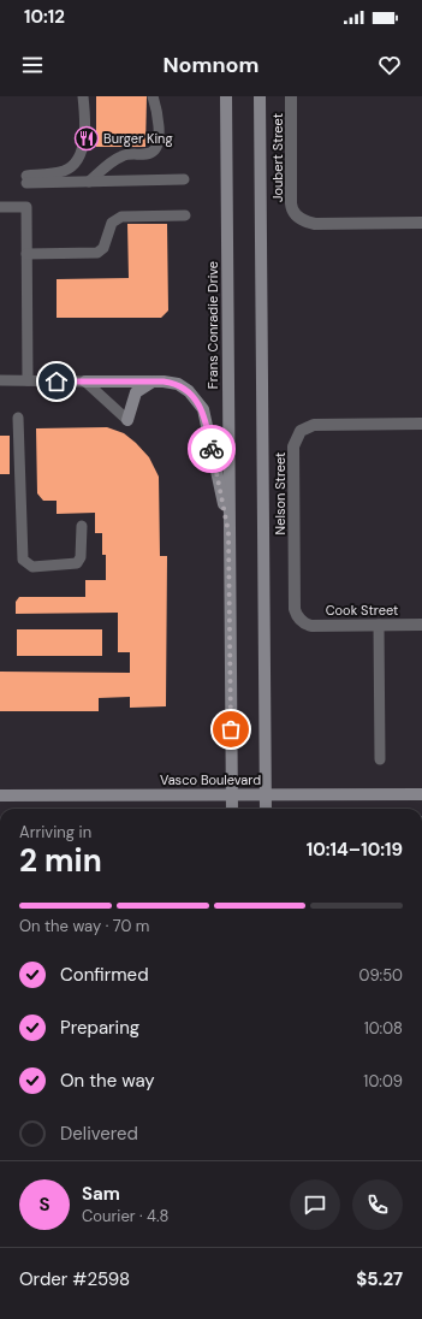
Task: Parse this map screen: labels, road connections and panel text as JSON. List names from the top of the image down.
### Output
{
  "streets": {
    "main road": ["Frans Conradie Drive", "Vasco Boulevard"],
    "street": ["Joubert Street", "Nelson Street", "Cook Street"]
  },
  "crossings": [
    ["Frans Conradie Drive", "Vasco Boulevard"],
    ["Nelson Street", "Cook Street"]
  ],
  "places": {
    "restaurant": ["Burger King"]
  },
  "page": {
    "status": "10:12",
    "header": "Nomnom",
    "heading": ["2 min", "Arriving in", "10:14–10:19"],
    "panel": [
      "Sam",
      "Courier · 4.8",
      "Order #2598",
      "$5.27"
    ],
    "bar": "On the way · 70 m",
    "list": [
      ["Confirmed", "09:50"],
      ["Preparing", "10:08"],
      ["On the way", "10:09"],
      "Delivered"
    ],
    "round": "S"
  }
}
